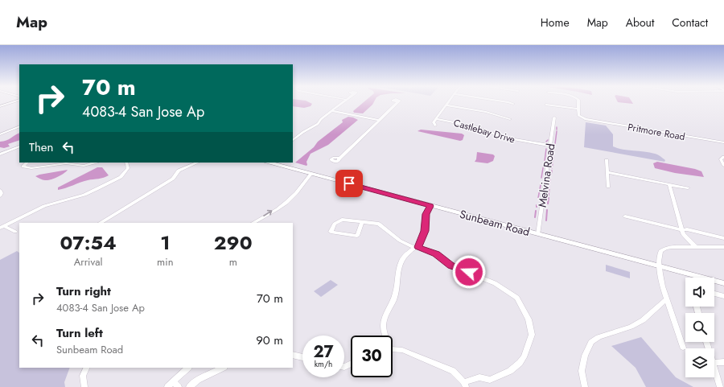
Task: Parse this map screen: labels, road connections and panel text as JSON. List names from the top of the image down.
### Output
{
  "streets": {
    "street": [
      "Castlebay Drive",
      "Pritmore Road",
      "Melvina Road",
      "Sunbeam Road"
    ]
  },
  "crossings": [
    ["Castlebay Drive", "Melvina Road"],
    ["Melvina Road", "Sunbeam Road"]
  ],
  "page": {
    "header": "Map",
    "nav": [
      "Home",
      "Map",
      "About",
      "Contact"
    ],
    "turn": ["70 m", "4083-4 San Jose Ap"],
    "then": "Then",
    "eta": [
      "07:54",
      "Arrival",
      "1",
      "min",
      "290",
      "m"
    ],
    "list": [
      {
        "name": "Turn right",
        "note": "4083-4 San Jose Ap",
        "value": "70 m"
      },
      {
        "name": "Turn left",
        "note": "Sunbeam Road",
        "value": "90 m"
      }
    ],
    "speed": "27 km/h",
    "limit": "30"
  }
}
